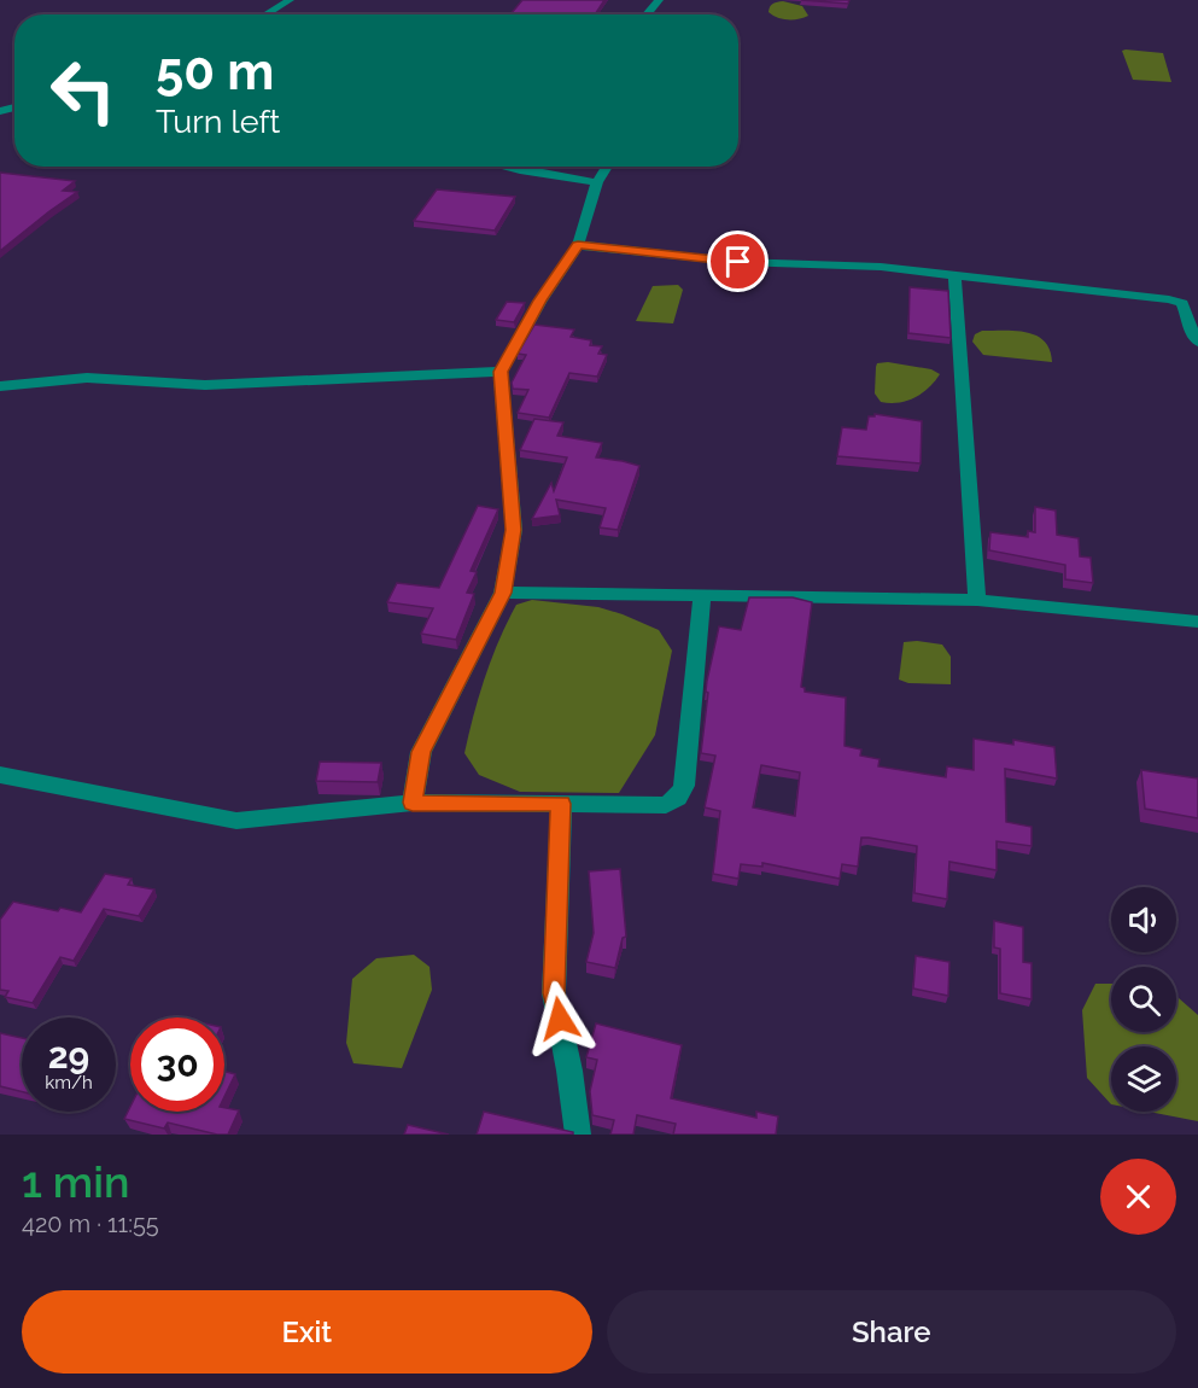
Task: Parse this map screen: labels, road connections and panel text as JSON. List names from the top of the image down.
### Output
{
  "page": {
    "turn": ["50 m", "Turn left"],
    "speed": "29 km/h",
    "limit": "30",
    "heading": ["1 min", "420 m · 11:55"],
    "buttons": ["Exit", "Share"]
  }
}
